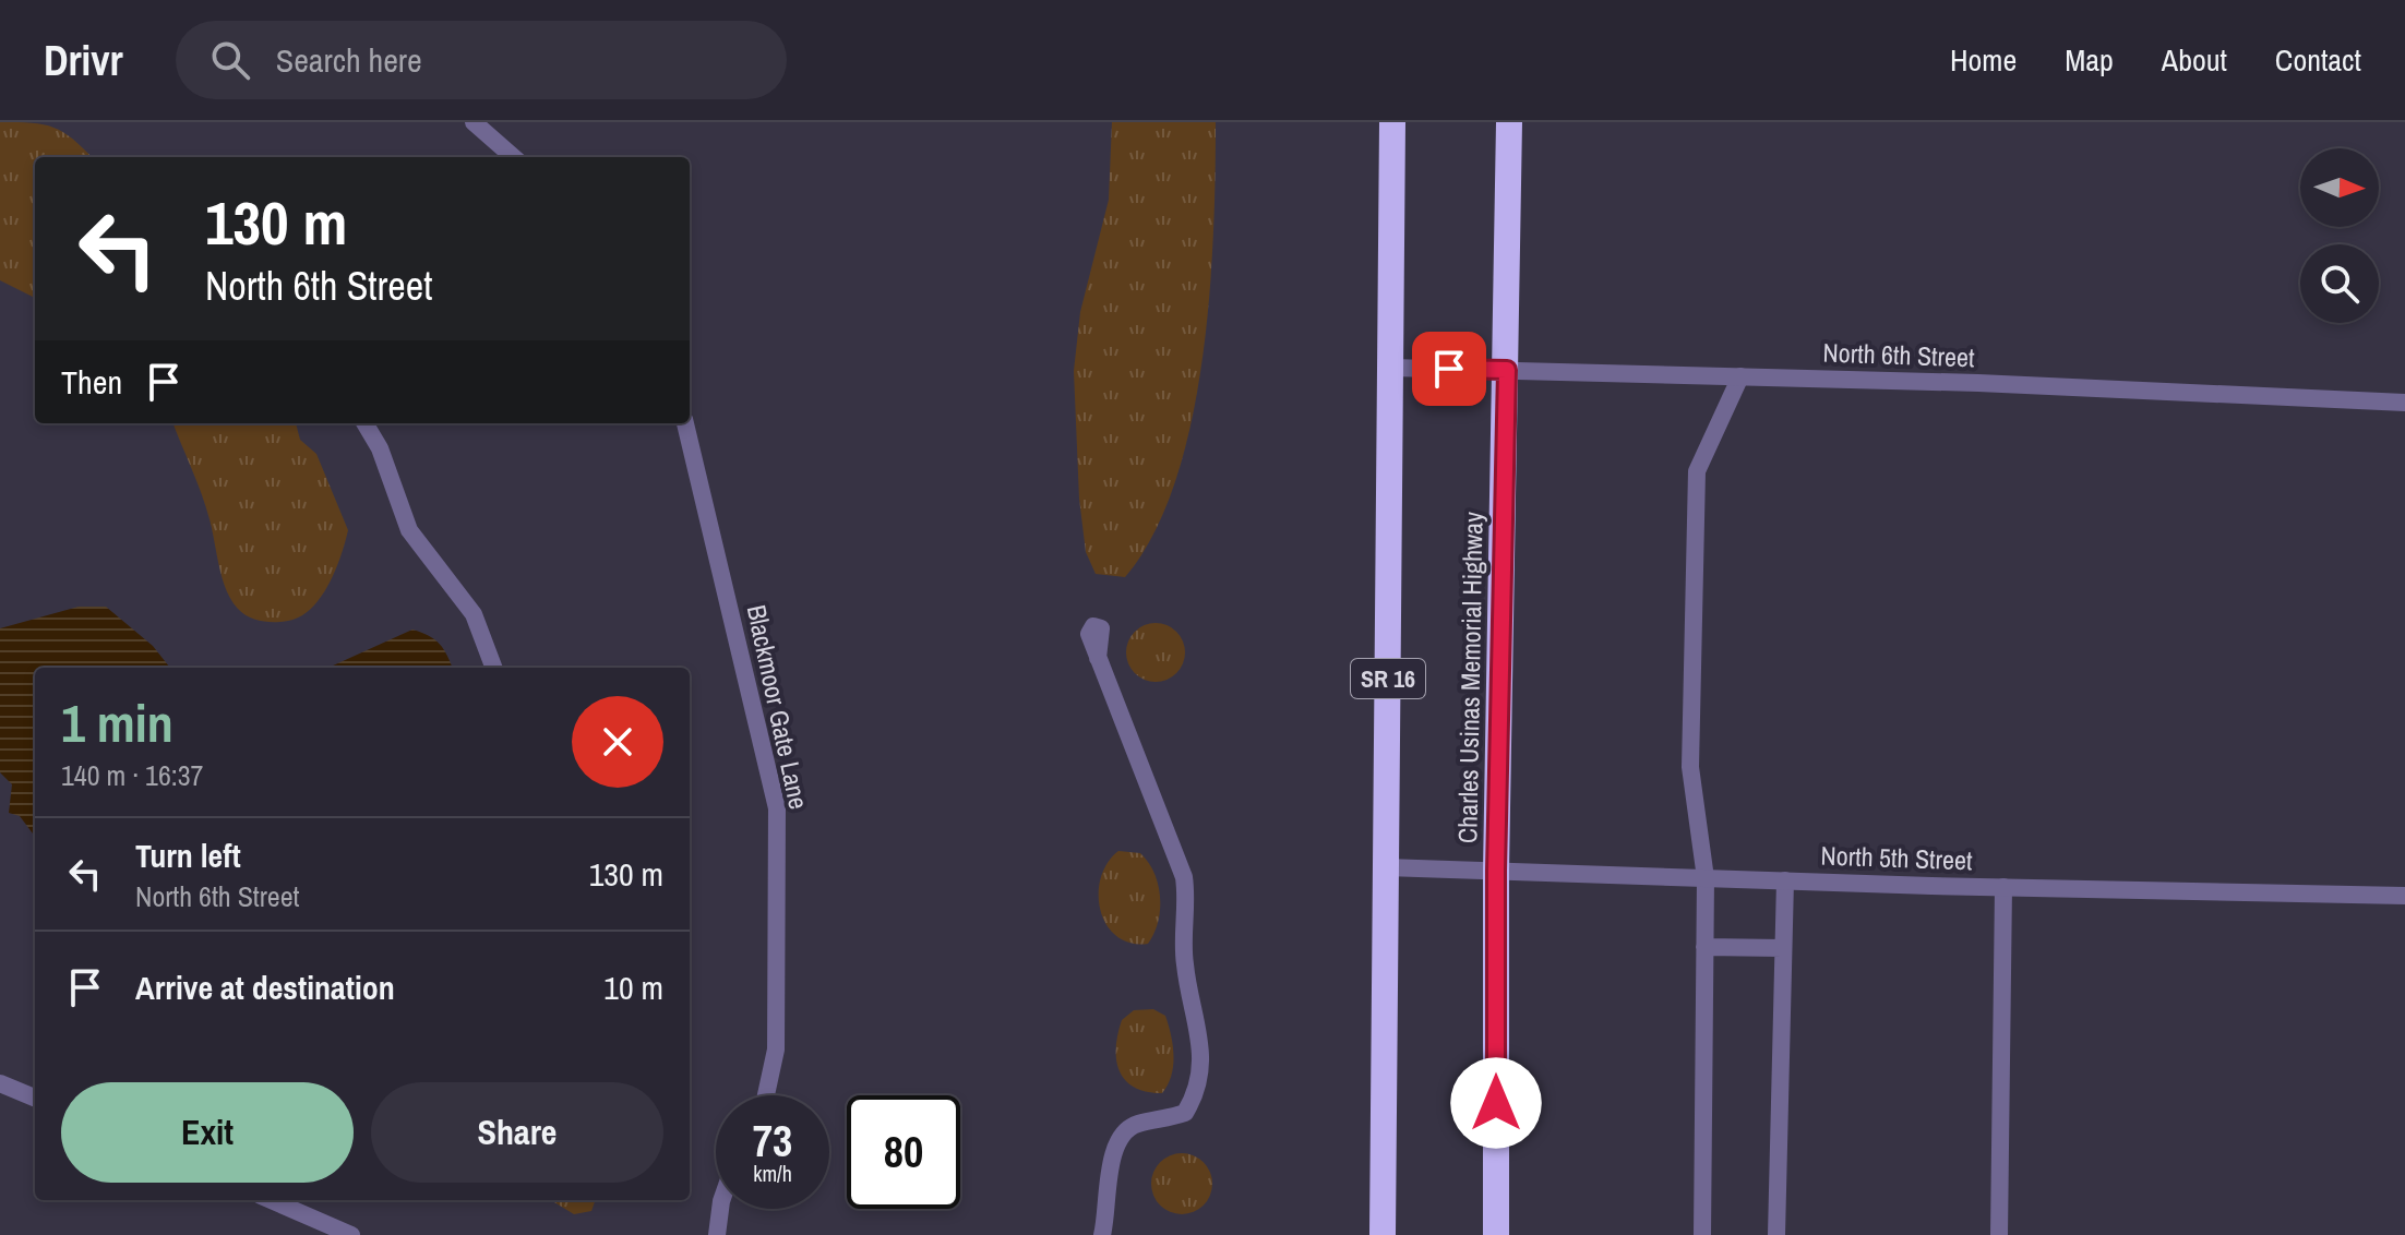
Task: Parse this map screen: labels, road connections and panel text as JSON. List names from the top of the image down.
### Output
{
  "streets": {
    "highway": ["Charles Usinas Memorial Highway", "SR 16"],
    "street": ["North 6th Street", "Blackmoor Gate Lane", "North 5th Street"]
  },
  "crossings": [
    ["North 6th Street", "Charles Usinas Memorial Highway"],
    ["North 6th Street", "SR 16"],
    ["Charles Usinas Memorial Highway", "North 5th Street"],
    ["SR 16", "North 5th Street"]
  ],
  "north": "right",
  "page": {
    "header": "Drivr",
    "search": "Search here",
    "nav": [
      "Home",
      "Map",
      "About",
      "Contact"
    ],
    "turn": ["130 m", "North 6th Street"],
    "then": "Then",
    "heading": ["1 min", "140 m · 16:37"],
    "list": [
      {
        "name": "Turn left",
        "note": "North 6th Street",
        "value": "130 m"
      },
      {
        "name": "Arrive at destination",
        "value": "10 m"
      }
    ],
    "buttons": ["Exit", "Share"],
    "speed": "73 km/h",
    "limit": "80"
  }
}
